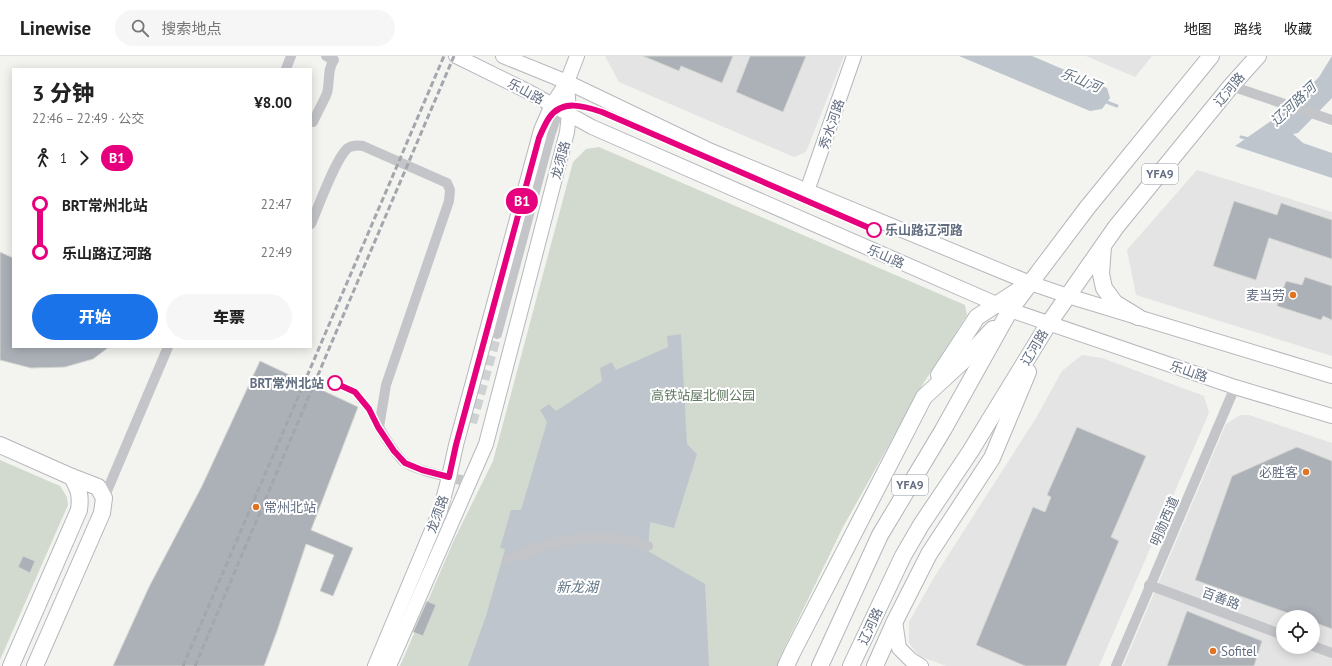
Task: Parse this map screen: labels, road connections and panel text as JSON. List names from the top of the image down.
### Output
{
  "streets": {
    "main road": [
      "辽河路",
      "乐山路",
      "秀水河路",
      "龙须路",
      "YFA9"
    ],
    "street": ["明勋西道", "百善路"]
  },
  "crossings": [
    ["辽河路", "乐山路"],
    ["乐山路", "秀水河路"],
    ["乐山路", "龙须路"],
    ["乐山路", "YFA9"],
    ["乐山路", "明勋西道"],
    ["明勋西道", "百善路"]
  ],
  "water": ["乐山河", "辽河路河", "新龙湖"],
  "parks": ["高铁站屋北侧公园"],
  "places": [
    "乐山路辽河路",
    "麦当劳",
    "BRT常州北站",
    "必胜客",
    "常州北站",
    "Sofitel"
  ],
  "lines": ["bus line B1"],
  "page": {
    "header": "Linewise",
    "search": "搜索地点",
    "nav": ["地图", "路线", "收藏"],
    "on_map": "B1",
    "heading": ["3 分钟", "22:46 – 22:49 · 公交", "¥8.00"],
    "legs": ["1", "B1"],
    "list": [
      {
        "name": "BRT常州北站",
        "value": "22:47"
      },
      {
        "name": "乐山路辽河路",
        "value": "22:49"
      }
    ],
    "buttons": ["开始", "车票"]
  }
}
